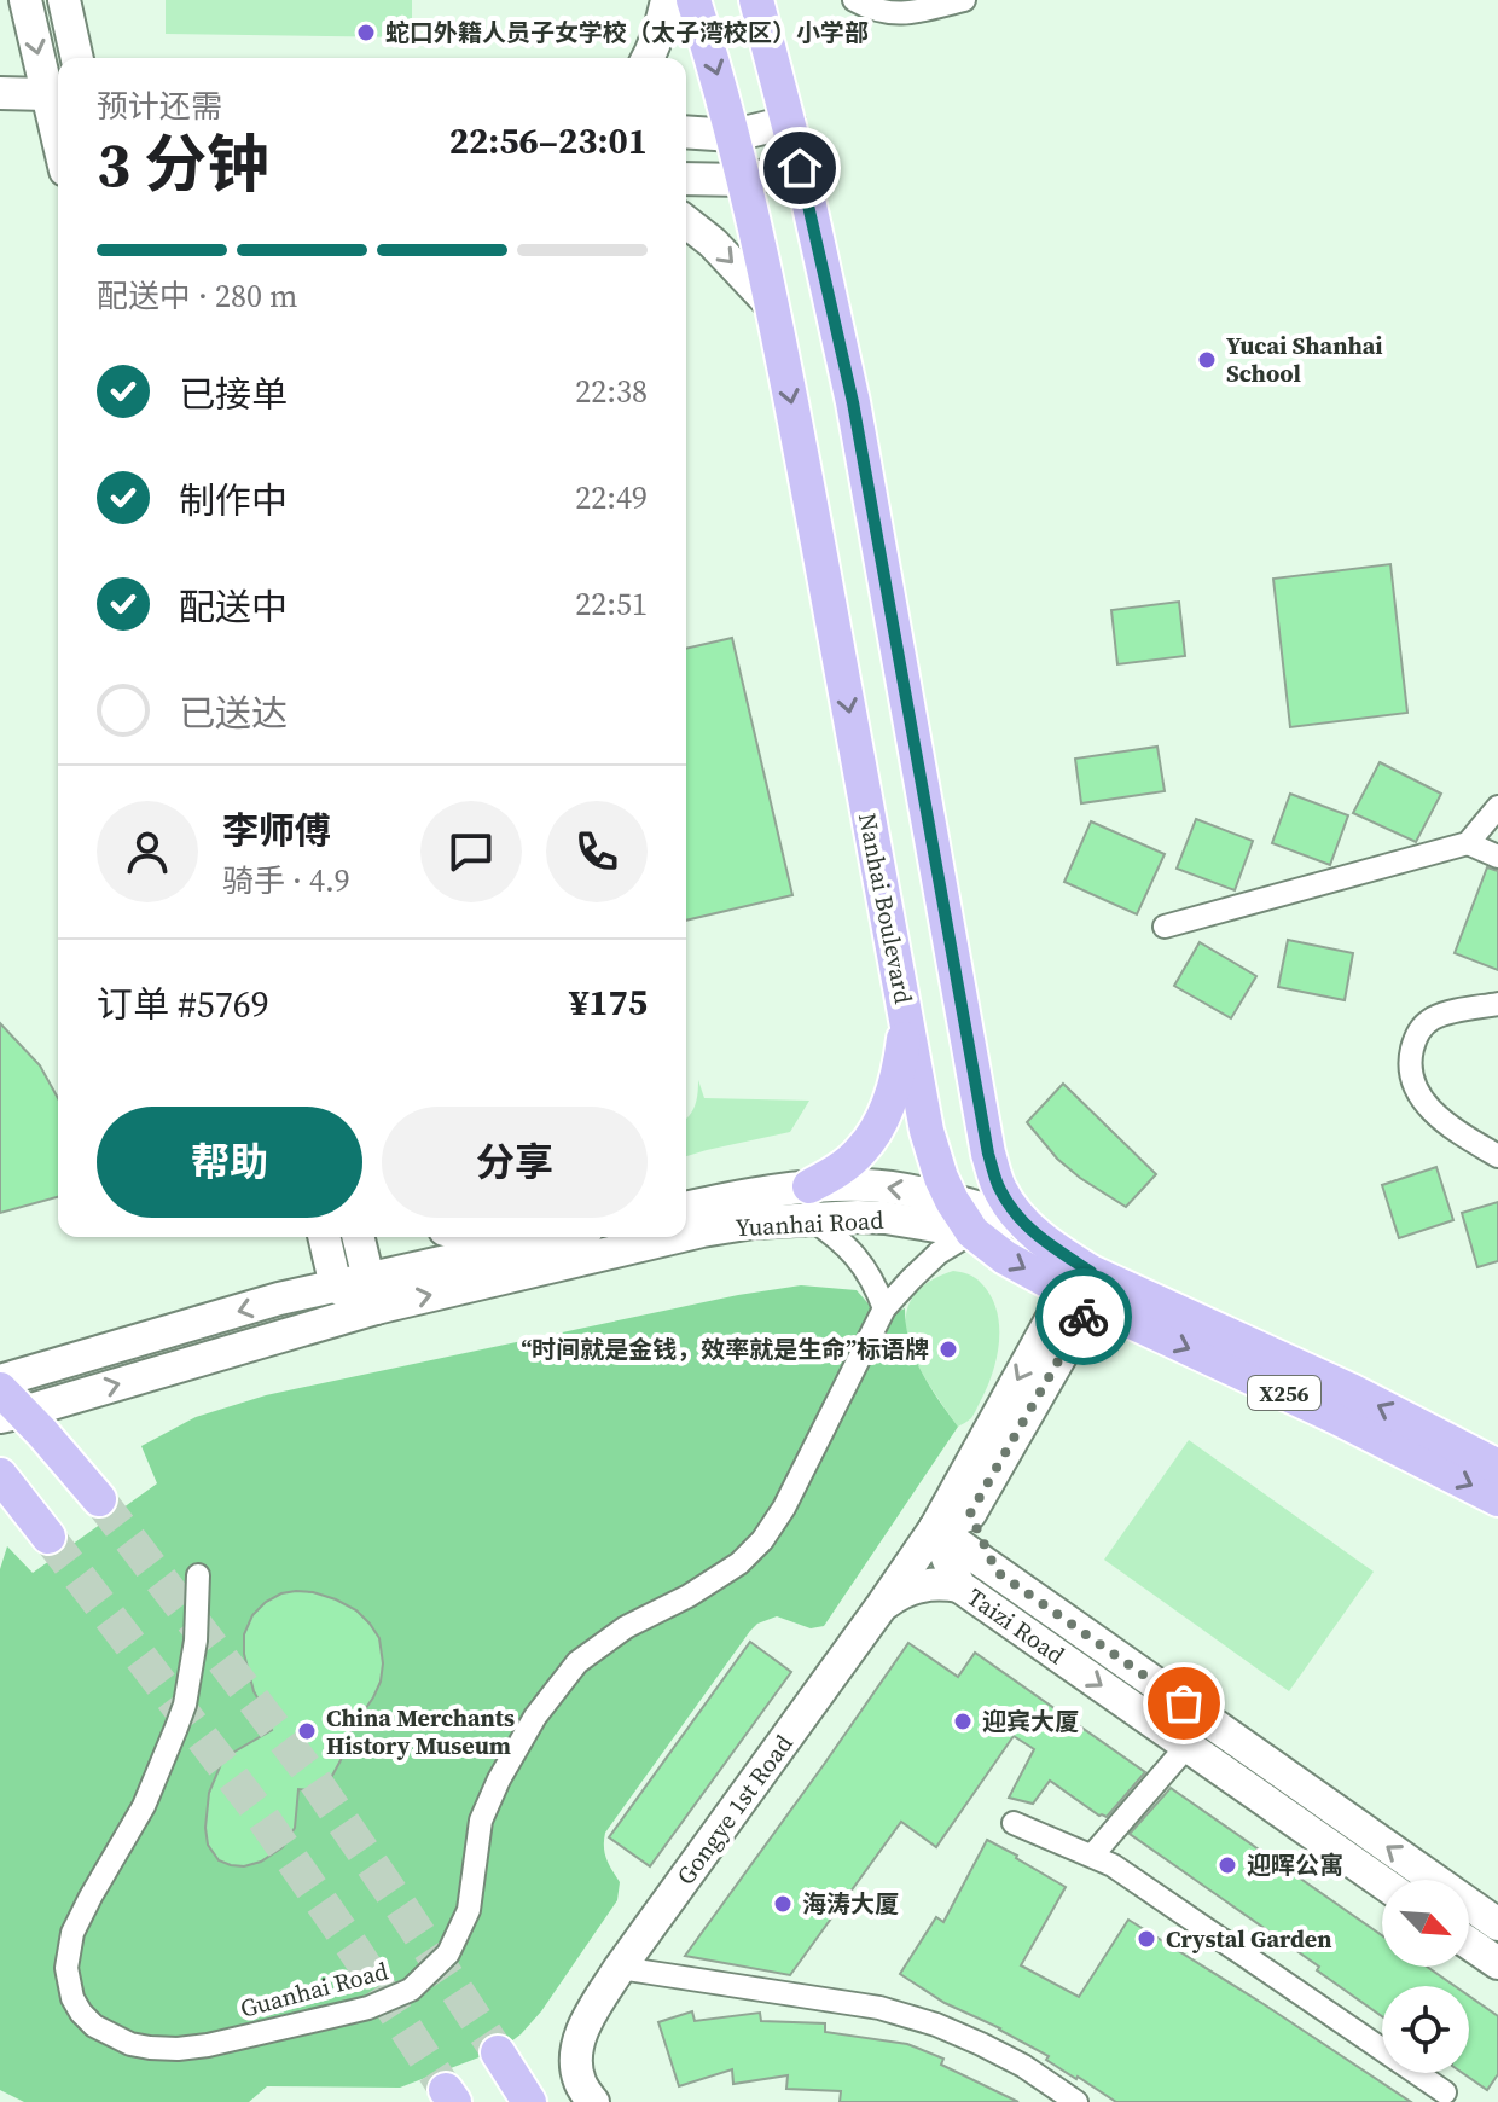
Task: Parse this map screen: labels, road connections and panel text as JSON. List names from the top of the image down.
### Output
{
  "streets": {
    "main road": [
      "Nanhai Boulevard",
      "Yuanhai Road",
      "X256",
      "Taizi Road",
      "Gongye 1st Road"
    ],
    "street": ["Guanhai Road"]
  },
  "crossings": [
    ["Nanhai Boulevard", "Yuanhai Road"],
    ["Nanhai Boulevard", "Gongye 1st Road"],
    ["Nanhai Boulevard", "Guanhai Road"],
    ["Yuanhai Road", "Guanhai Road"],
    ["Taizi Road", "Gongye 1st Road"]
  ],
  "places": [
    "蛇口外籍人员子女学校（太子湾校区）小学部",
    "Yucai Shanhai School",
    "“时间就是金钱，效率就是生命”标语牌",
    "迎宾大厦",
    "China Merchants History Museum",
    "迎晖公寓",
    "海涛大厦",
    "Crystal Garden"
  ],
  "north": "bottom right",
  "page": {
    "heading": ["3 分钟", "预计还需", "22:56–23:01"],
    "panel": [
      "李师傅",
      "骑手 · 4.9",
      "订单 #5769",
      "¥175"
    ],
    "bar": "配送中 · 280 m",
    "list": [
      ["已接单", "22:38"],
      ["制作中", "22:49"],
      ["配送中", "22:51"],
      "已送达"
    ],
    "buttons": ["帮助", "分享"]
  }
}
